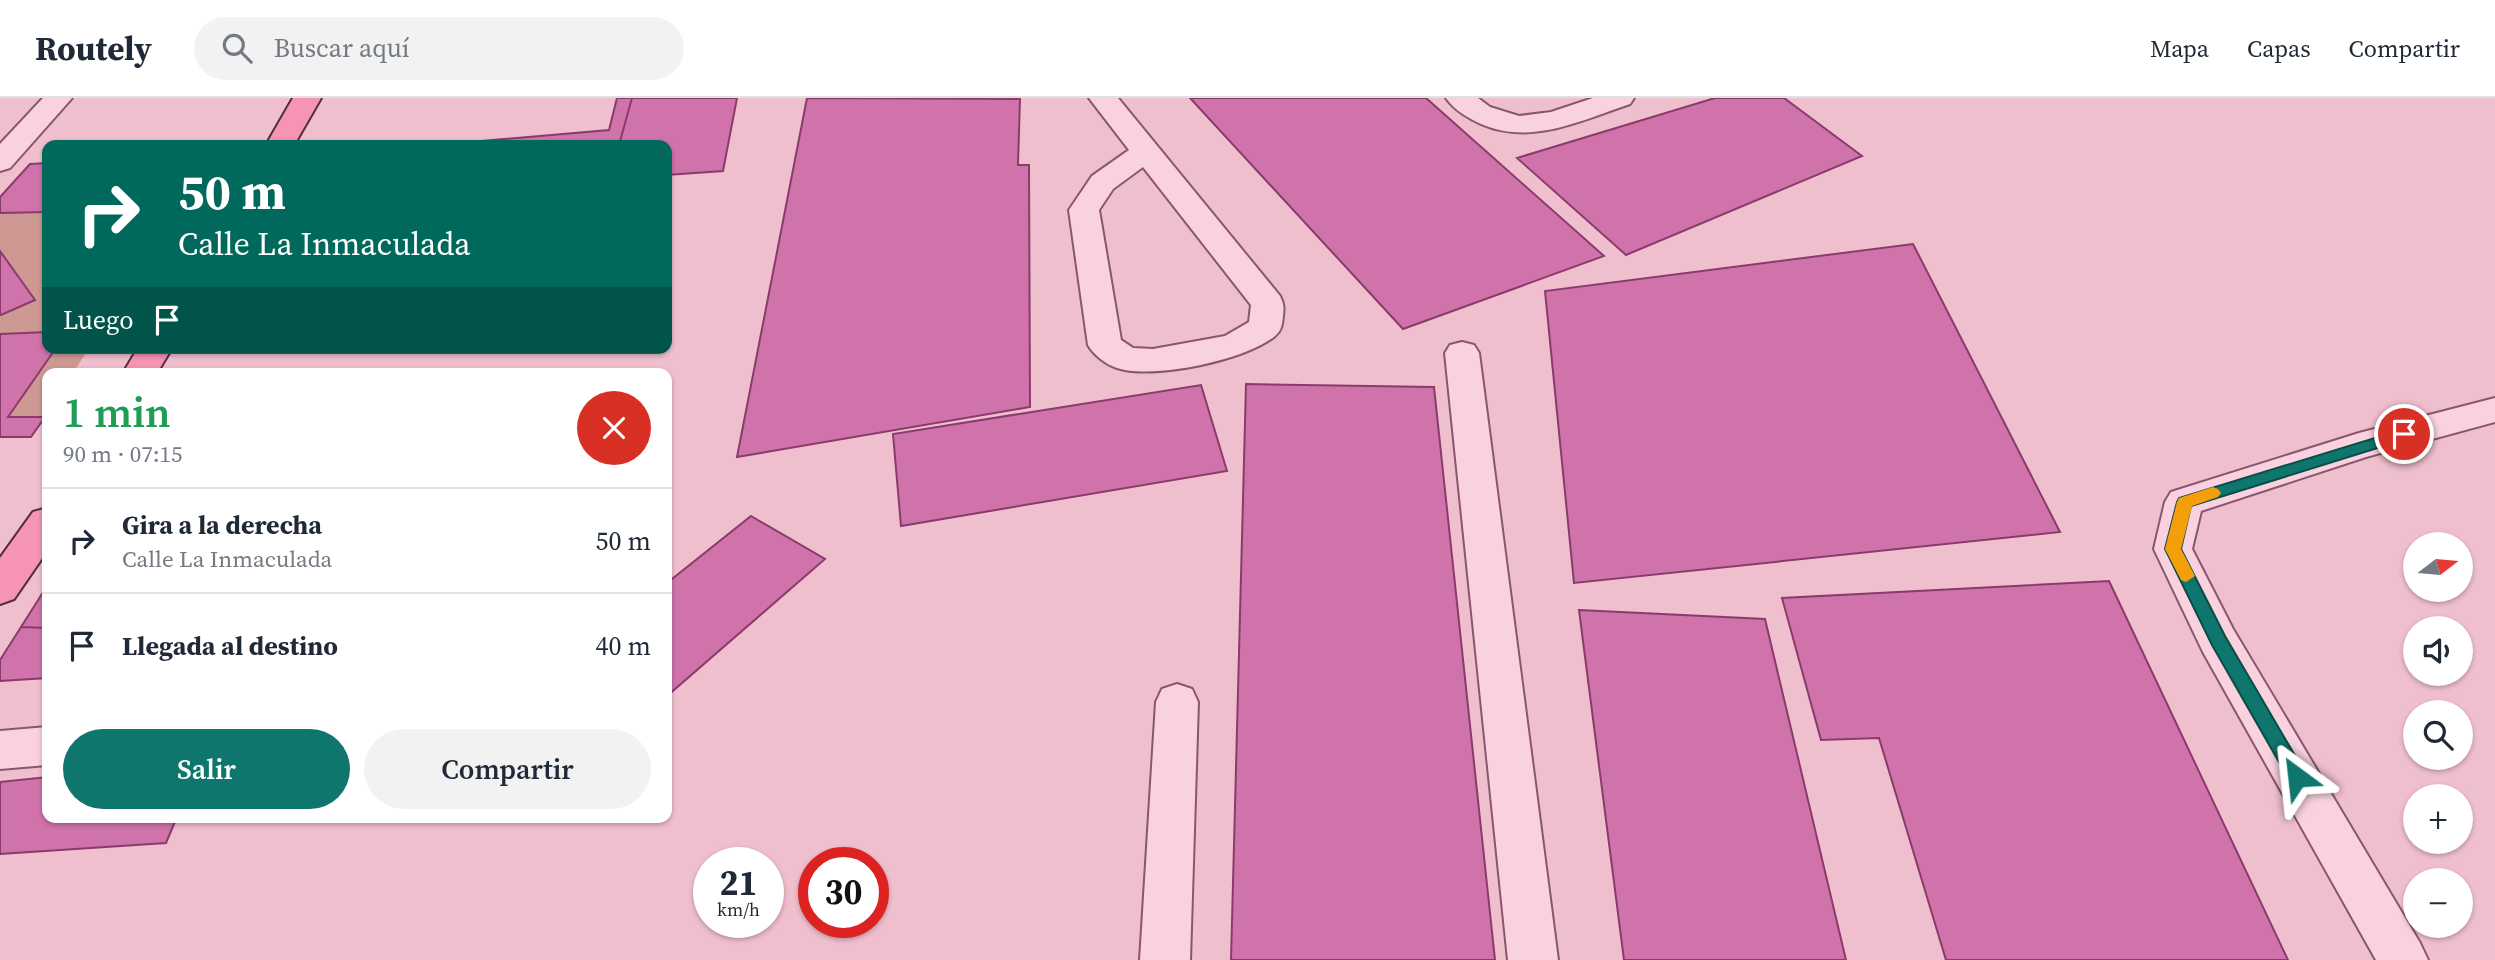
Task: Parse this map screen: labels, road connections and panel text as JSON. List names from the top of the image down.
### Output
{
  "north": "right",
  "page": {
    "header": "Routely",
    "search": "Buscar aquí",
    "nav": ["Mapa", "Capas", "Compartir"],
    "turn": ["50 m", "Calle La Inmaculada"],
    "then": "Luego",
    "heading": ["1 min", "90 m · 07:15"],
    "list": [
      {
        "name": "Gira a la derecha",
        "note": "Calle La Inmaculada",
        "value": "50 m"
      },
      {
        "name": "Llegada al destino",
        "value": "40 m"
      }
    ],
    "map_buttons": ["+", "−"],
    "buttons": ["Salir", "Compartir"],
    "speed": "21 km/h",
    "limit": "30"
  }
}
